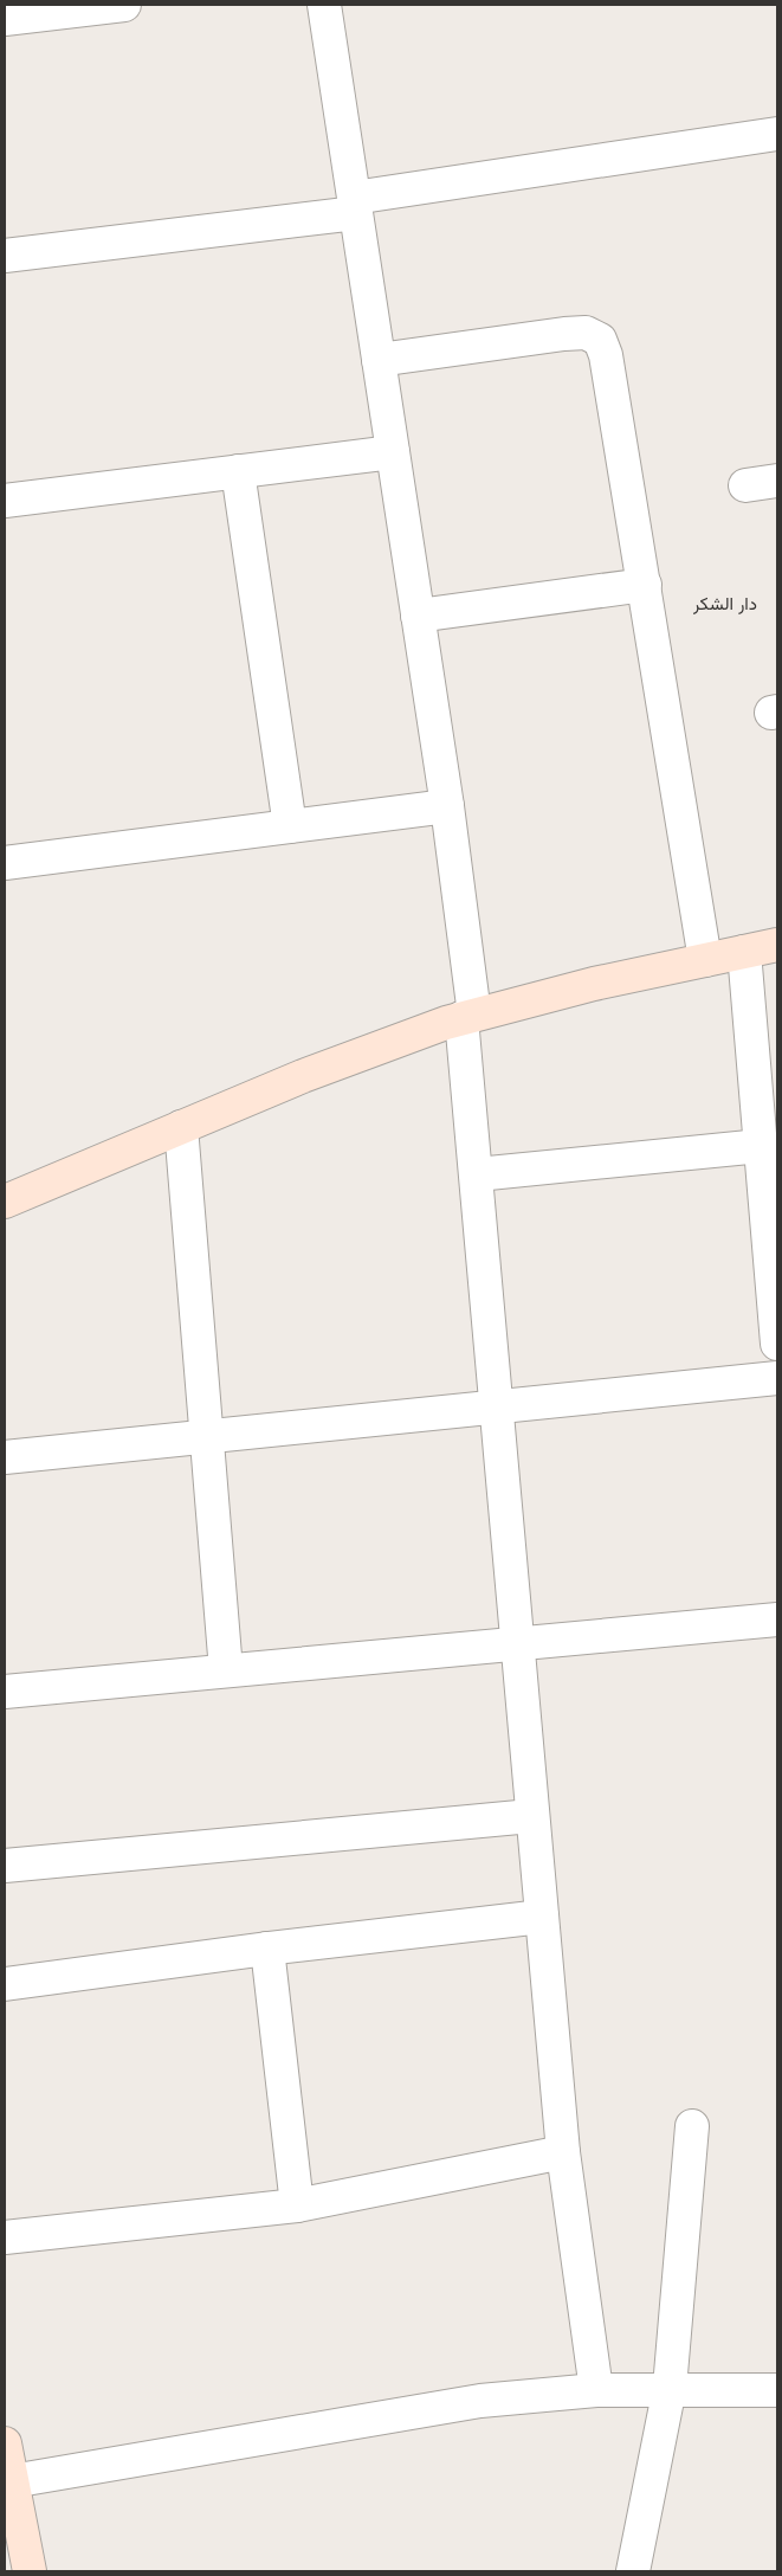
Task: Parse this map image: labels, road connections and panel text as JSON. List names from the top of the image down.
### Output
{
  "districts": ["دار الشکر"]
}
